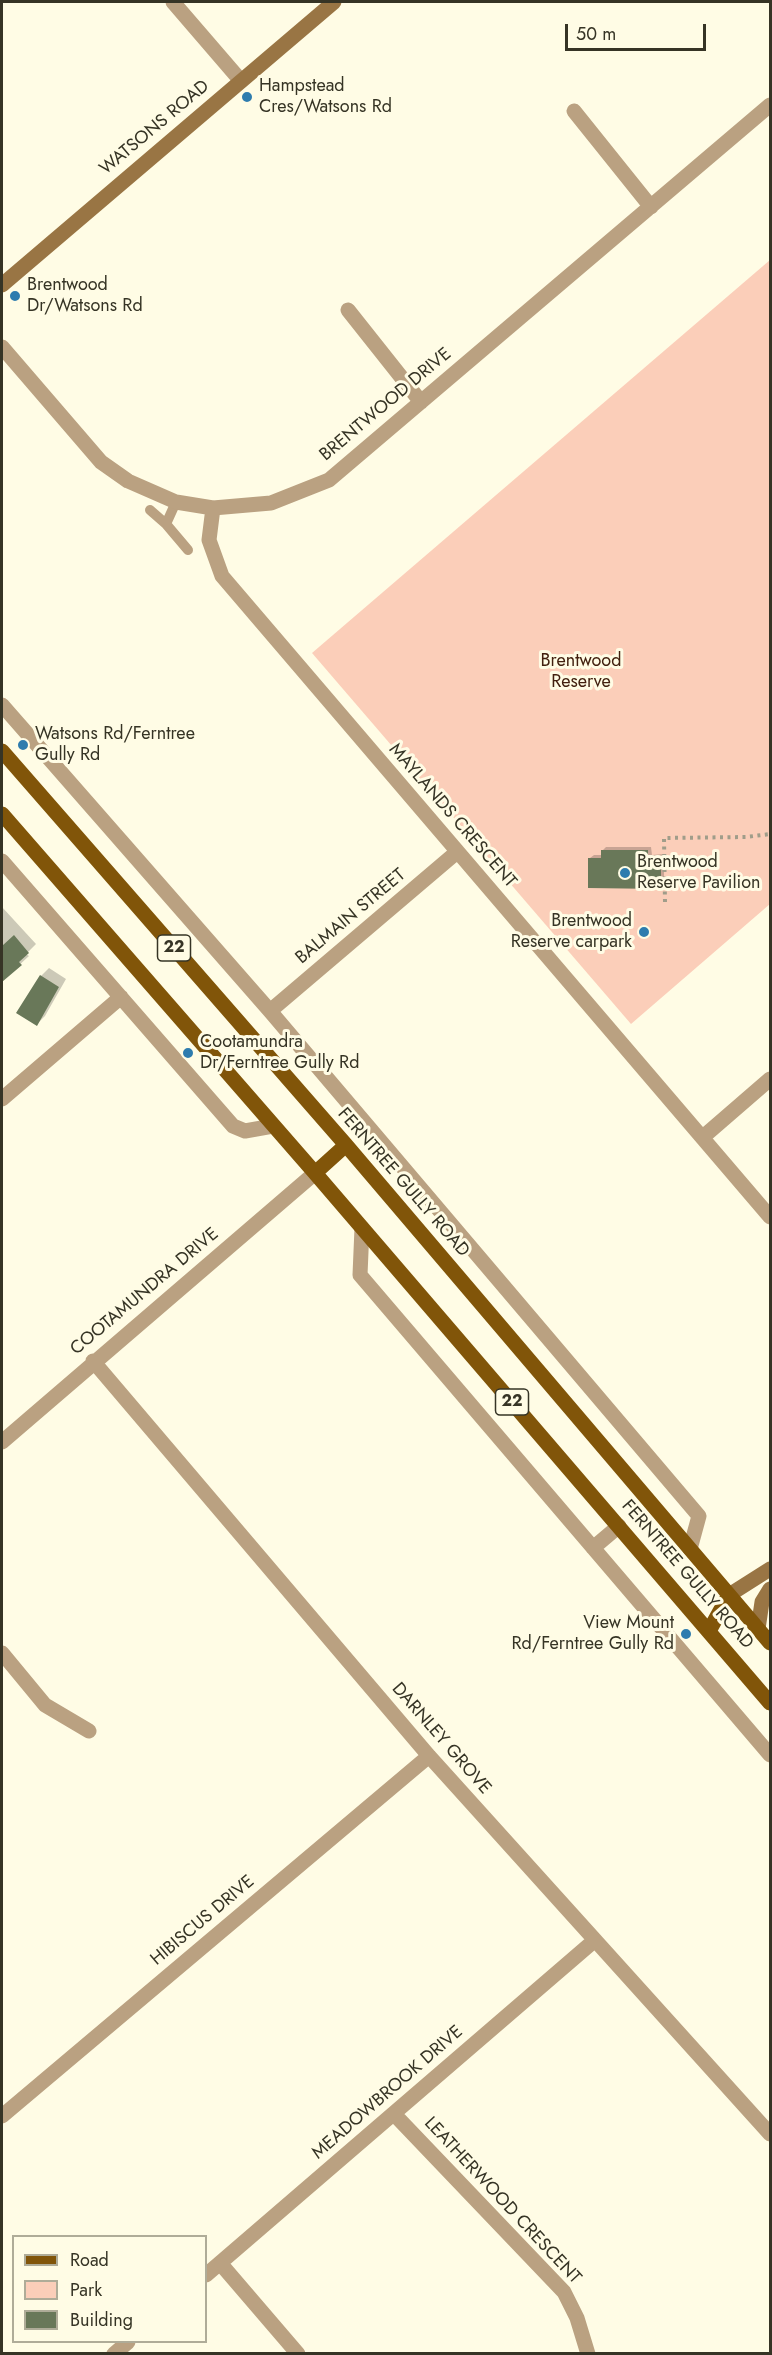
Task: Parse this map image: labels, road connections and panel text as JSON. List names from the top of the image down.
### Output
{
  "streets": {
    "main road": ["22", "FERNTREE GULLY ROAD"],
    "street": [
      "WATSONS ROAD",
      "BRENTWOOD DRIVE",
      "MAYLANDS CRESCENT",
      "BALMAIN STREET",
      "COOTAMUNDRA DRIVE",
      "DARNLEY GROVE",
      "HIBISCUS DRIVE",
      "MEADOWBROOK DRIVE",
      "LEATHERWOOD CRESCENT"
    ]
  },
  "crossings": [
    ["BRENTWOOD DRIVE", "MAYLANDS CRESCENT"],
    ["MAYLANDS CRESCENT", "BALMAIN STREET"],
    ["FERNTREE GULLY ROAD", "COOTAMUNDRA DRIVE"],
    ["COOTAMUNDRA DRIVE", "DARNLEY GROVE"],
    ["DARNLEY GROVE", "HIBISCUS DRIVE"],
    ["DARNLEY GROVE", "MEADOWBROOK DRIVE"],
    ["MEADOWBROOK DRIVE", "LEATHERWOOD CRESCENT"]
  ],
  "parks": ["Brentwood Reserve"],
  "places": [
    "Hampstead Cres/Watsons Rd",
    "Brentwood Dr/Watsons Rd",
    "Watsons Rd/Ferntree Gully Rd",
    "Brentwood Reserve Pavilion",
    "Brentwood Reserve carpark",
    "Cootamundra Dr/Ferntree Gully Rd",
    "View Mount Rd/Ferntree Gully Rd"
  ],
  "legend": ["Road", "Park", "Building"],
  "scale_bar": "50 m"
}
